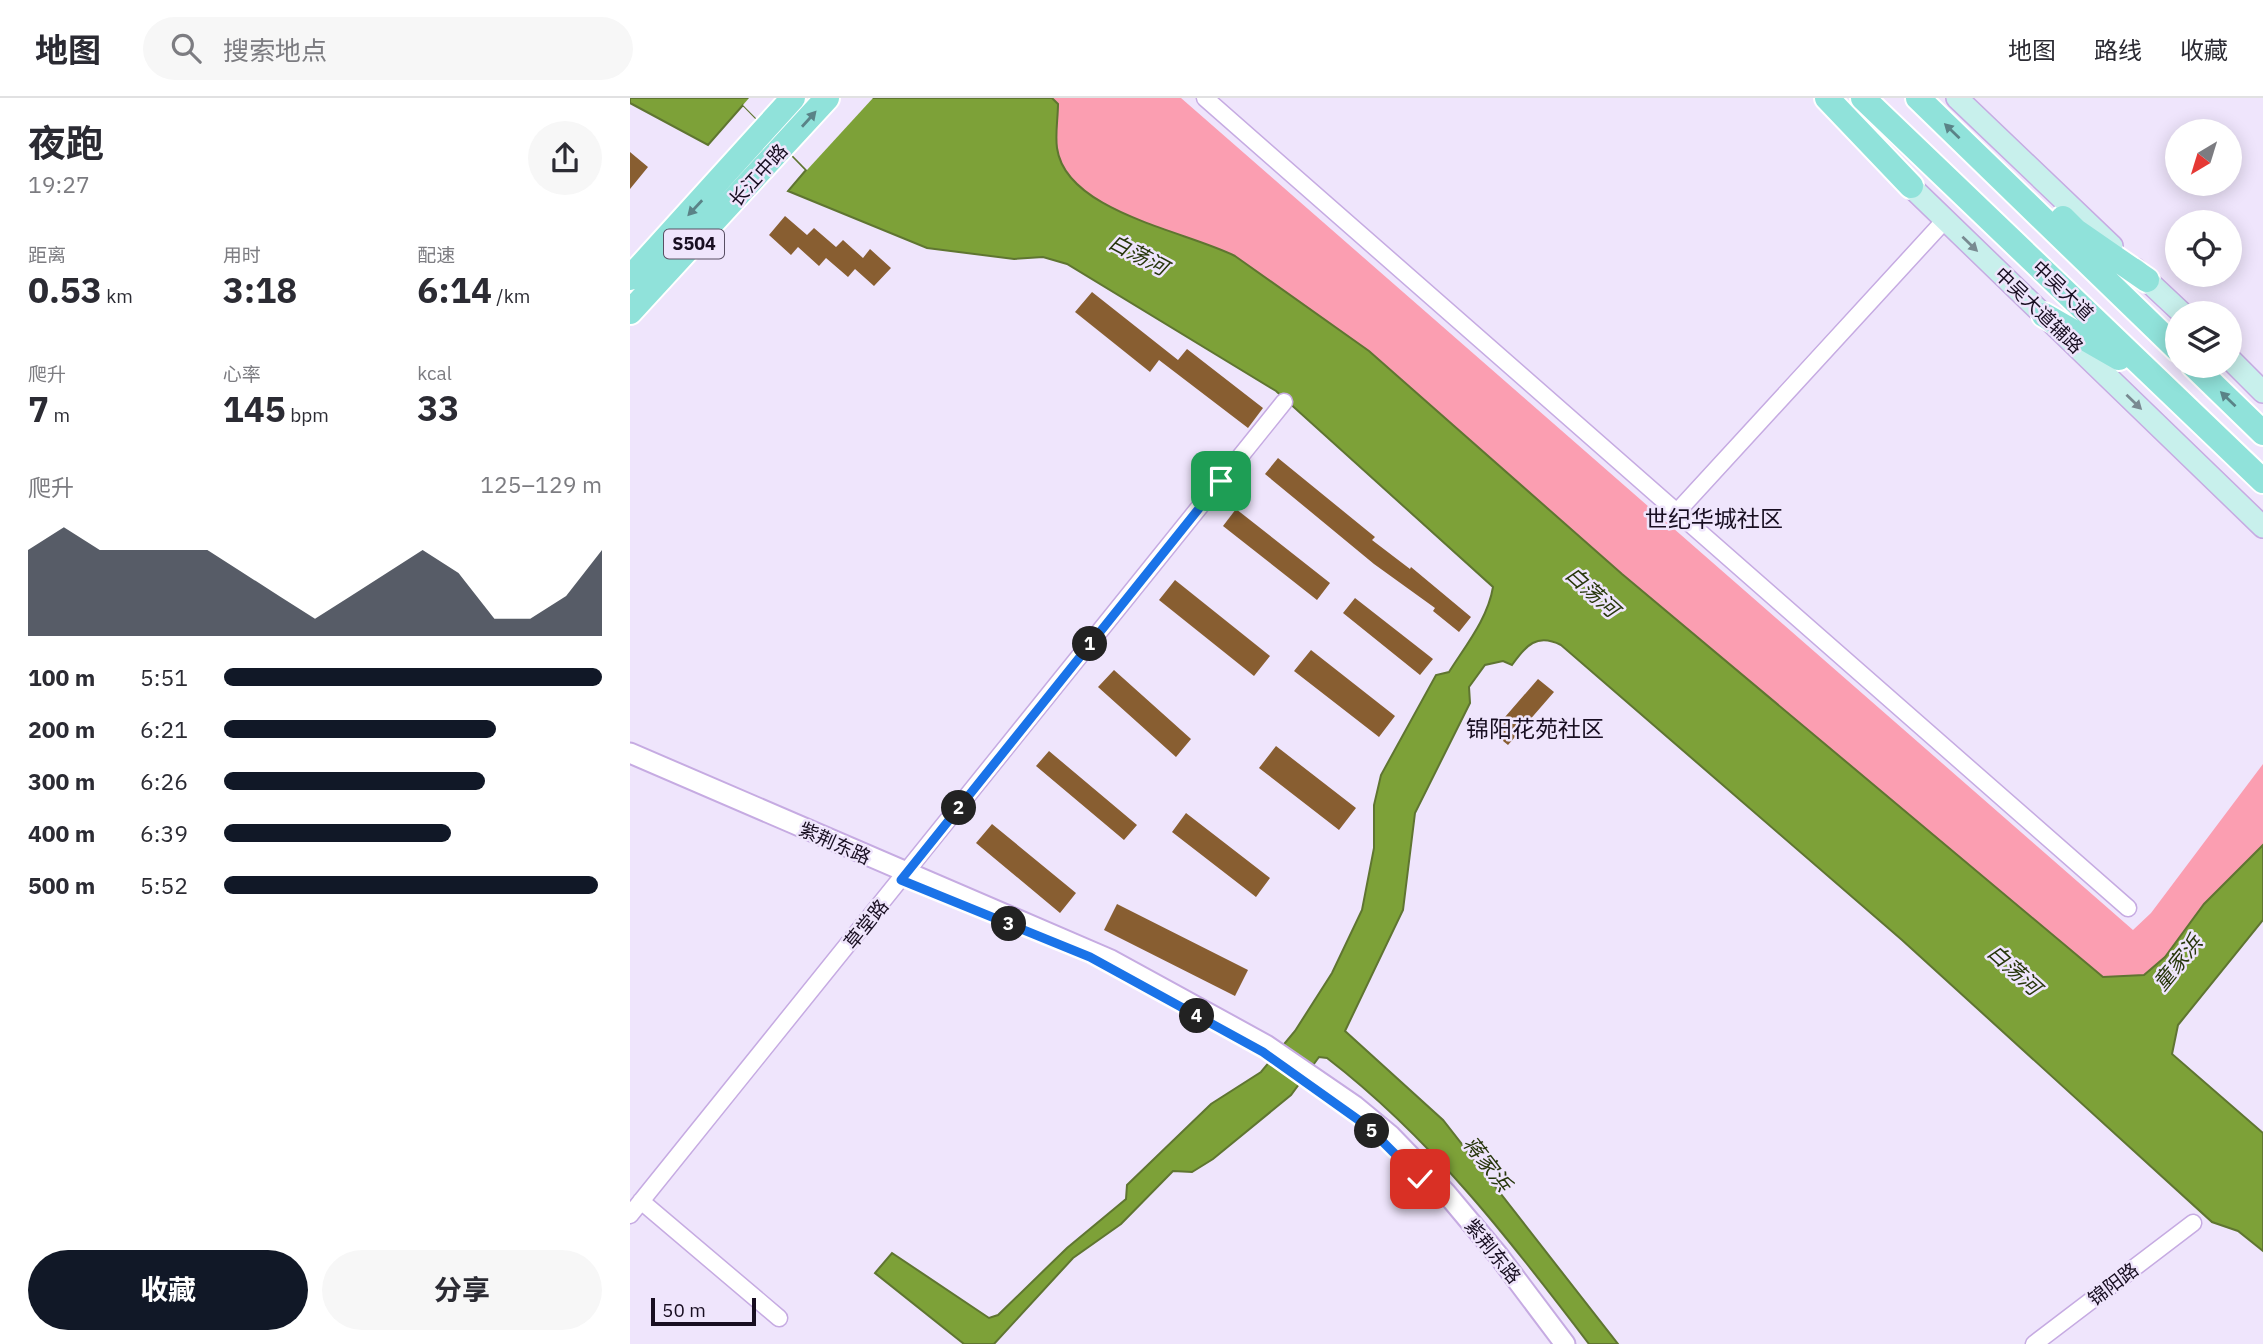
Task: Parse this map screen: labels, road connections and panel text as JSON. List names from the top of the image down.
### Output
{
  "streets": {
    "main road": [
      "长江中路",
      "S504",
      "中吴大道",
      "中吴大道辅路"
    ],
    "street": ["紫荆东路", "草堂路", "锦阳路"]
  },
  "crossings": [
    ["紫荆东路", "草堂路"]
  ],
  "districts": ["世纪华城社区", "锦阳花苑社区"],
  "water": ["白荡河", "童家浜", "蒋家浜"],
  "scale_bar": "50 m",
  "north": "bottom left",
  "page": {
    "header": "地图",
    "search": "搜索地点",
    "nav": ["地图", "路线", "收藏"],
    "heading": ["夜跑", "19:27"],
    "stats": [
      ["距离", "0.53 km"],
      ["用时", "3:18"],
      ["配速", "6:14 /km"],
      ["爬升", "7 m"],
      ["心率", "145 bpm"],
      ["kcal", "33"]
    ],
    "chart": ["爬升", "125–129 m"],
    "pins": [
      "1",
      "2",
      "3",
      "4",
      "5"
    ],
    "list": [
      {
        "name": "100 m",
        "note": "5:51"
      },
      {
        "name": "200 m",
        "note": "6:21"
      },
      {
        "name": "300 m",
        "note": "6:26"
      },
      {
        "name": "400 m",
        "note": "6:39"
      },
      {
        "name": "500 m",
        "note": "5:52"
      }
    ],
    "buttons": ["收藏", "分享"],
    "scale": "50 m"
  }
}
